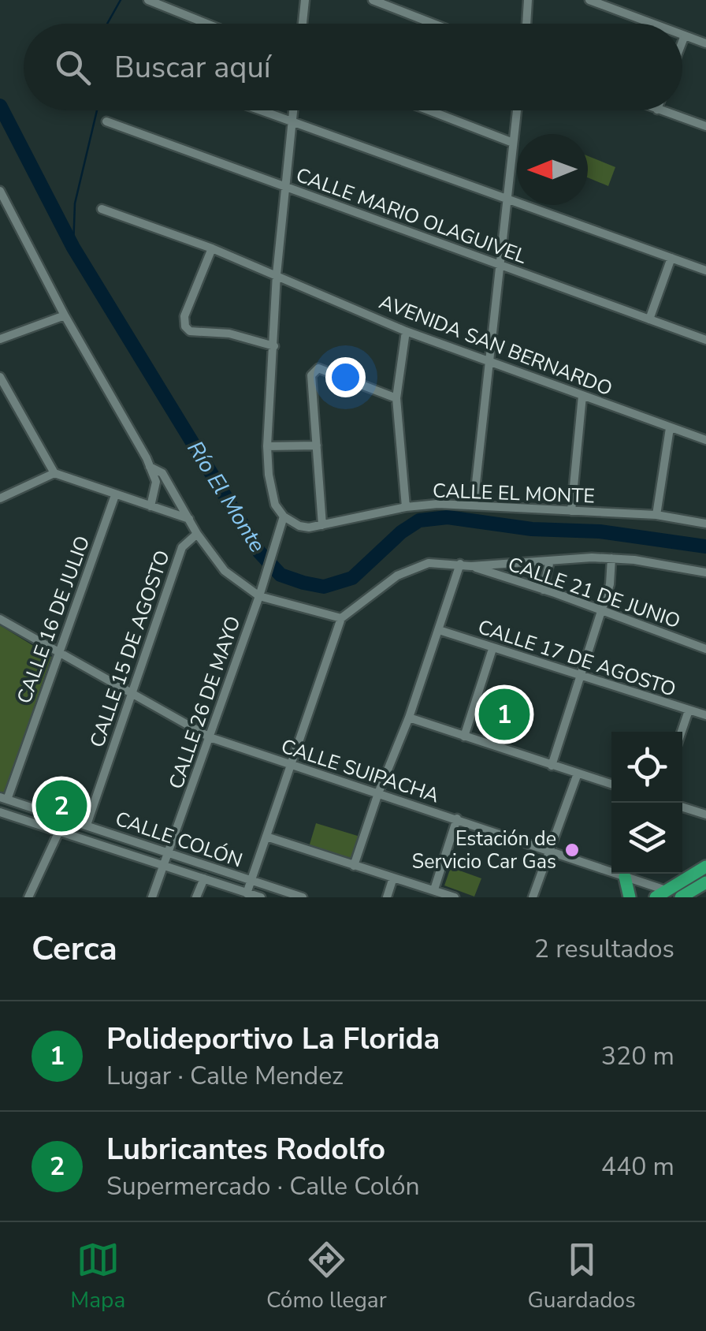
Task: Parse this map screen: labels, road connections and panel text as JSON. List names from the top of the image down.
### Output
{
  "streets": {
    "street": [
      "CALLE MARIO OLAGUIVEL",
      "AVENIDA SAN BERNARDO",
      "CALLE EL MONTE",
      "CALLE 21 DE JUNIO",
      "CALLE 16 DE JULIO",
      "CALLE 15 DE AGOSTO",
      "CALLE 17 DE AGOSTO",
      "CALLE 26 DE MAYO",
      "CALLE SUIPACHA",
      "CALLE COLÓN"
    ]
  },
  "crossings": [
    ["CALLE 16 DE JULIO", "CALLE SUIPACHA"],
    ["CALLE 16 DE JULIO", "CALLE COLÓN"],
    ["CALLE 15 DE AGOSTO", "CALLE SUIPACHA"],
    ["CALLE 15 DE AGOSTO", "CALLE COLÓN"],
    ["CALLE 26 DE MAYO", "CALLE SUIPACHA"],
    ["CALLE 26 DE MAYO", "CALLE COLÓN"]
  ],
  "water": ["Río El Monte"],
  "places": ["Estación de Servicio Car Gas"],
  "north": "left",
  "page": {
    "search": "Buscar aquí",
    "pins": ["1", "2"],
    "heading": ["Cerca", "2 resultados"],
    "list": [
      {
        "mark": "1",
        "name": "Polideportivo La Florida",
        "note": "Lugar · Calle Mendez",
        "value": "320 m"
      },
      {
        "mark": "2",
        "name": "Lubricantes Rodolfo",
        "note": "Supermercado · Calle Colón",
        "value": "440 m"
      }
    ],
    "nav": ["Mapa", "Cómo llegar", "Guardados"]
  }
}
